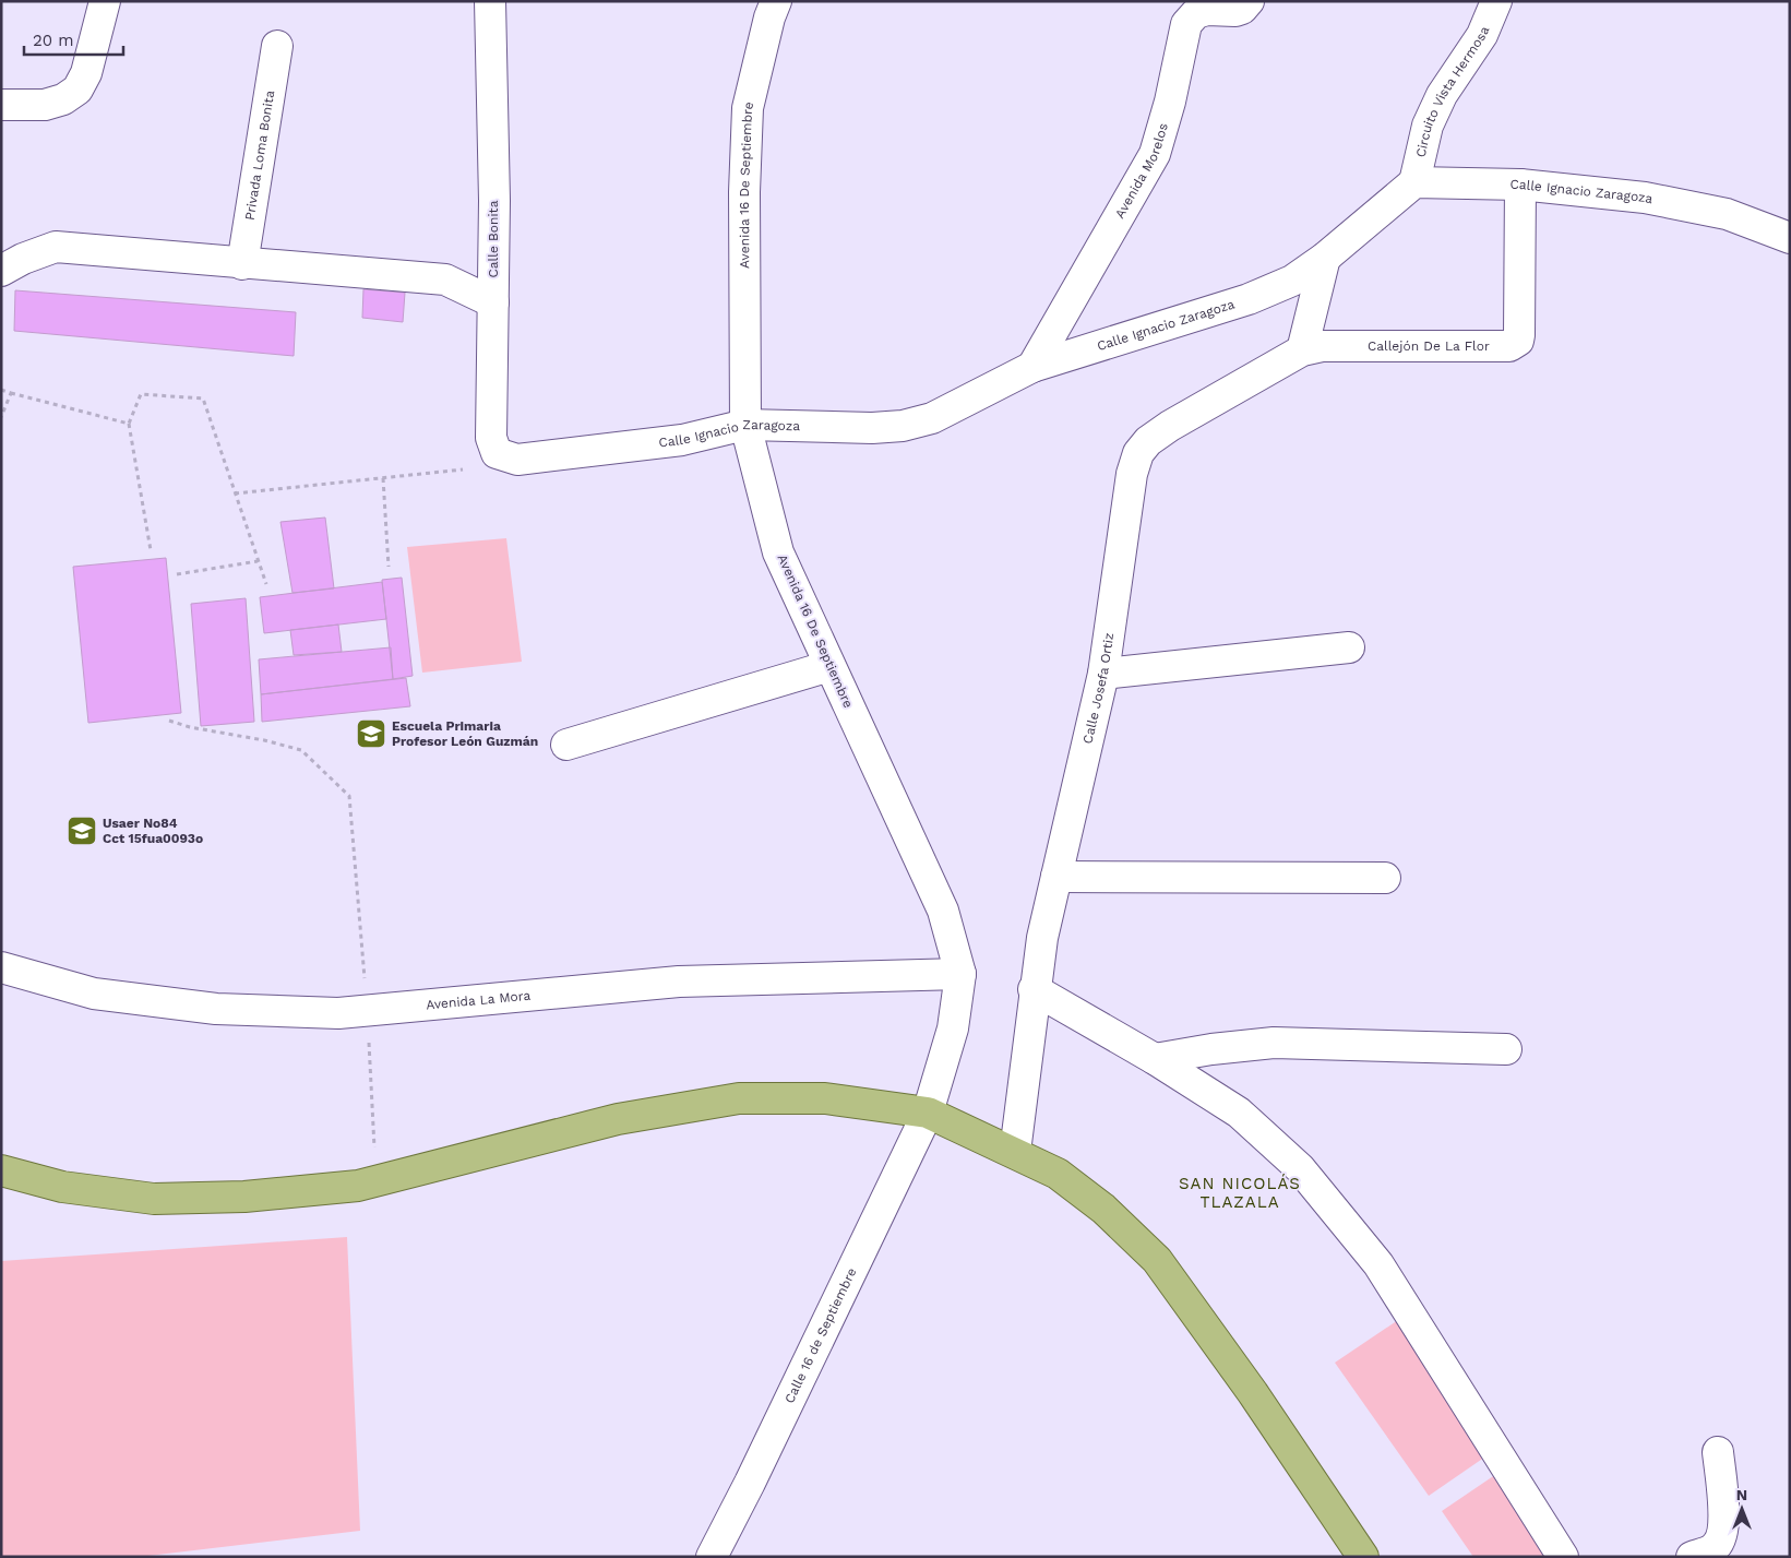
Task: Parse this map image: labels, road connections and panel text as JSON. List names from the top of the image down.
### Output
{
  "streets": {
    "street": [
      "Circuito Vista Hermosa",
      "Privada Loma Bonita",
      "Avenida Morelos",
      "Avenida 16 De Septiembre",
      "Calle Ignacio Zaragoza",
      "Calle Bonita",
      "Callejón De La Flor",
      "Calle Josefa Ortiz",
      "Avenida La Mora",
      "Calle 16 de Septiembre"
    ]
  },
  "crossings": [
    ["Circuito Vista Hermosa", "Calle Ignacio Zaragoza"],
    ["Avenida Morelos", "Calle Ignacio Zaragoza"],
    ["Avenida 16 De Septiembre", "Calle Ignacio Zaragoza"],
    ["Avenida 16 De Septiembre", "Avenida La Mora"],
    ["Avenida 16 De Septiembre", "Calle 16 de Septiembre"],
    ["Calle Ignacio Zaragoza", "Calle Bonita"],
    ["Calle Ignacio Zaragoza", "Callejón De La Flor"],
    ["Callejón De La Flor", "Calle Josefa Ortiz"]
  ],
  "districts": ["SAN NICOLÁS TLAZALA"],
  "places": {
    "school or university": ["Escuela Primaria Profesor León Guzmán", "Usaer No84 Cct 15fua0093o"]
  },
  "scale_bar": "20 m",
  "north": "top"
}
